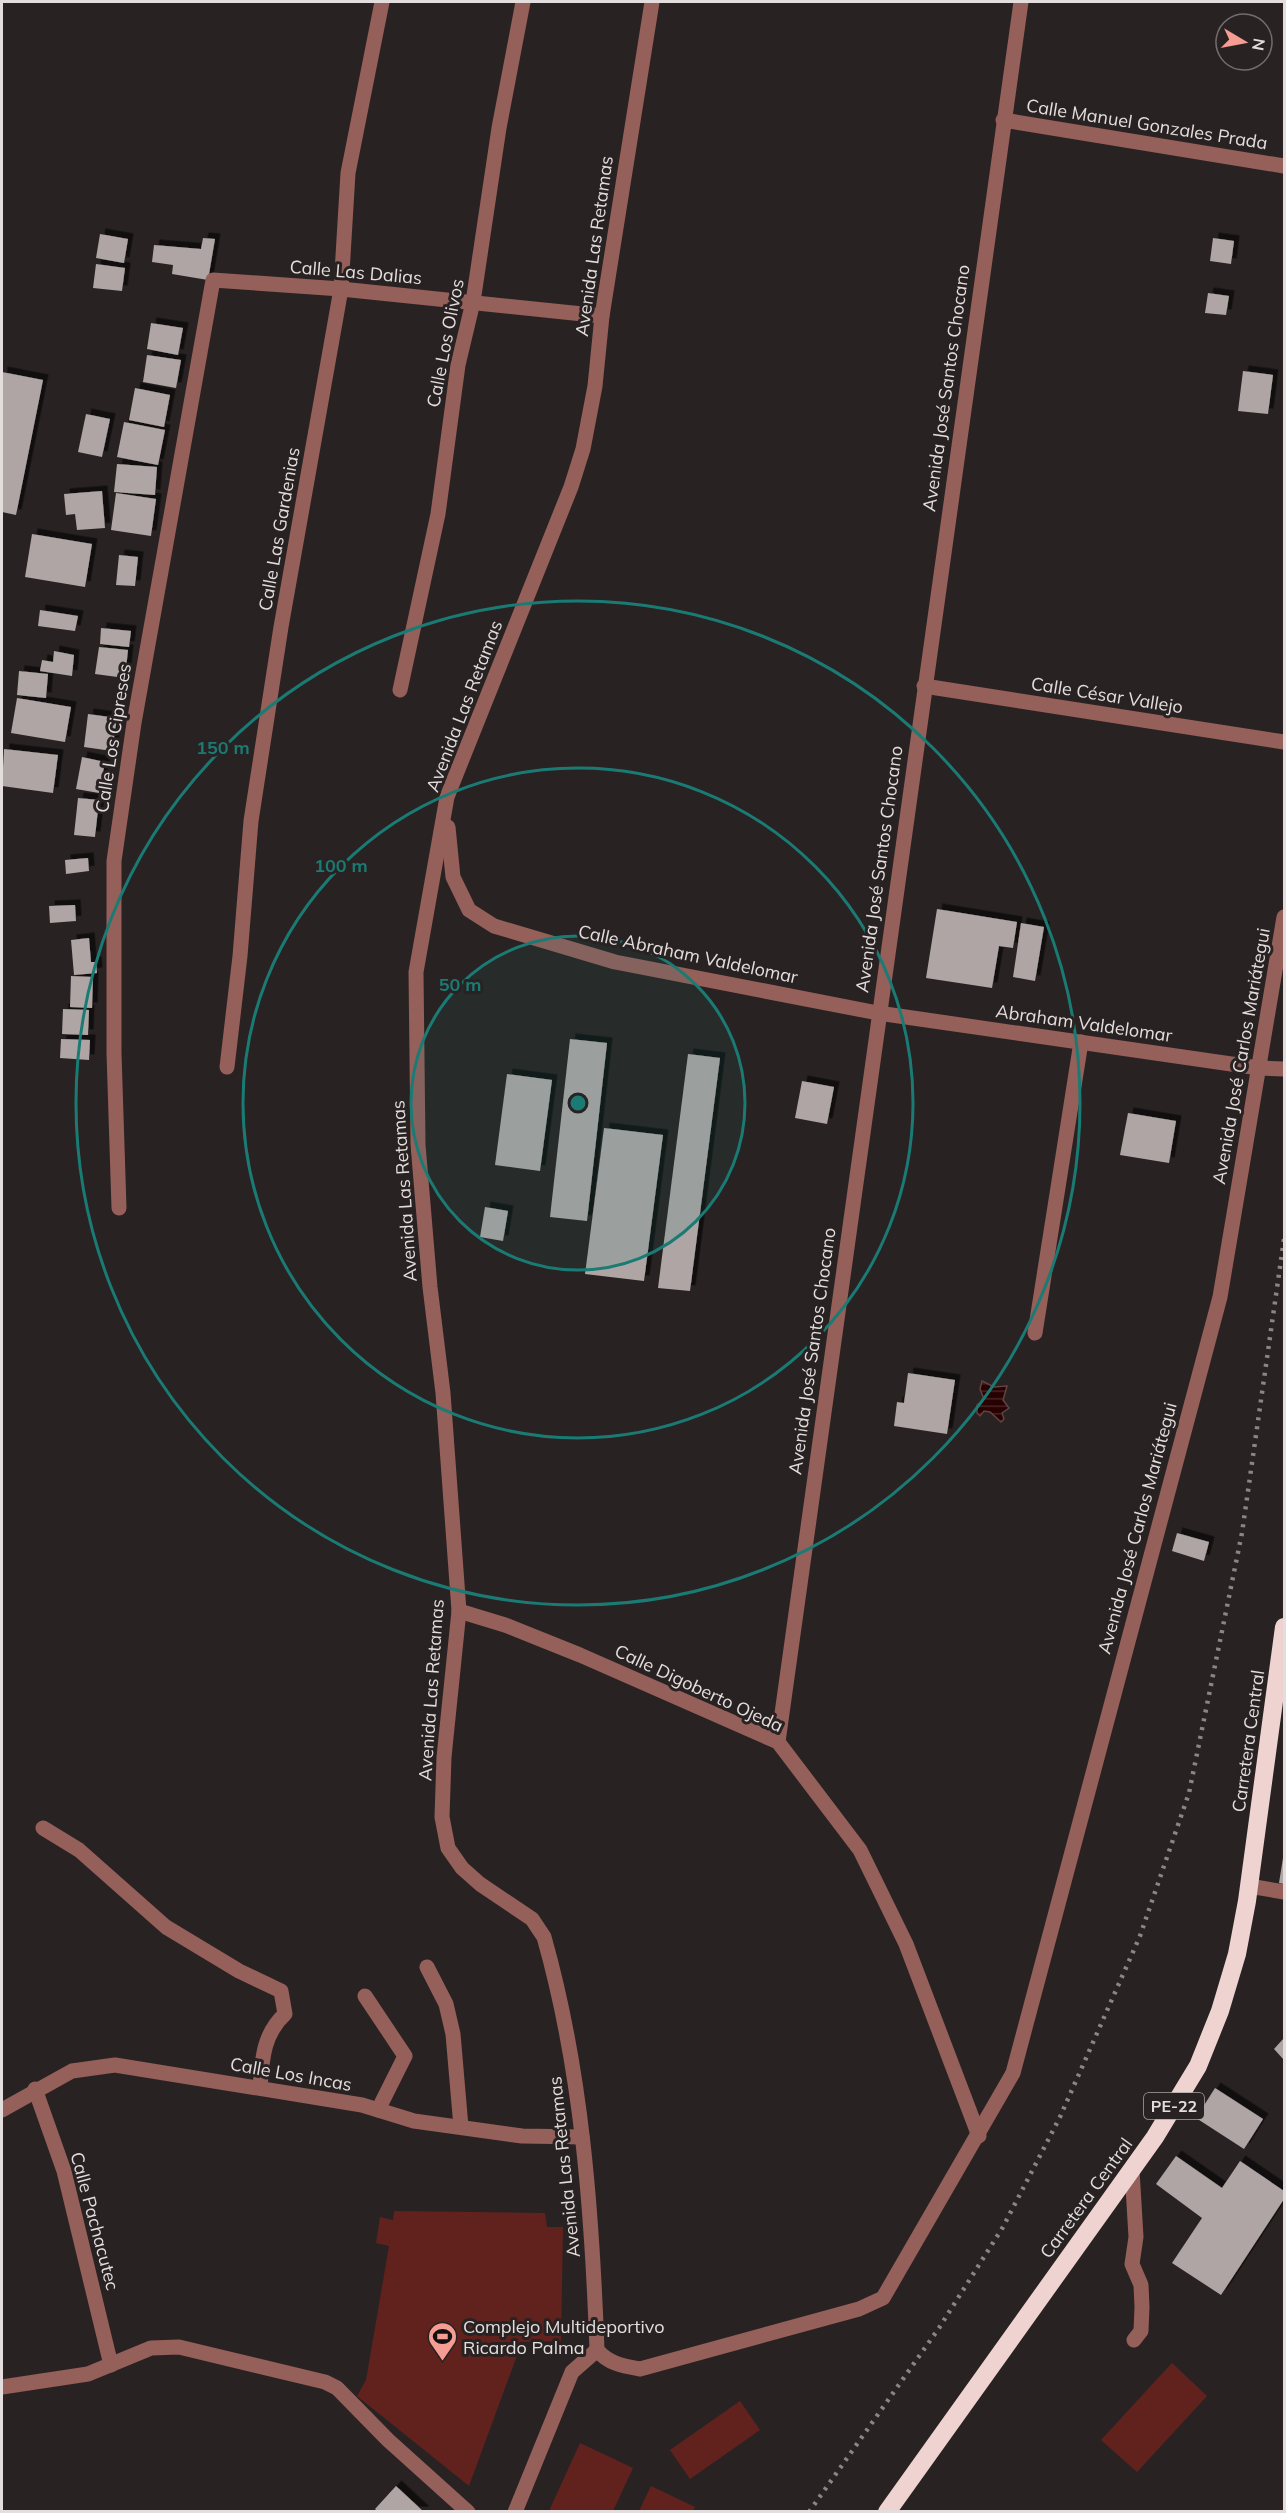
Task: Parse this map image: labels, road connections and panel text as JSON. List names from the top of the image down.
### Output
{
  "streets": {
    "highway": ["Carretera Central", "PE-22"],
    "street": [
      "Calle Manuel Gonzales Prada",
      "Avenida Las Retamas",
      "Calle Las Dalias",
      "Calle Los Olivos",
      "Avenida José Santos Chocano",
      "Calle Las Gardenias",
      "Calle César Vallejo",
      "Calle Los Cipreses",
      "Calle Abraham Valdelomar",
      "Abraham Valdelomar",
      "Avenida José Carlos Mariátegui",
      "Calle Digoberto Ojeda",
      "Calle Los Incas",
      "Calle Pachacutec"
    ]
  },
  "crossings": [
    ["Calle Manuel Gonzales Prada", "Avenida José Santos Chocano"],
    ["Avenida Las Retamas", "Calle Las Dalias"],
    ["Avenida Las Retamas", "Calle Abraham Valdelomar"],
    ["Avenida Las Retamas", "Avenida José Carlos Mariátegui"],
    ["Avenida Las Retamas", "Calle Digoberto Ojeda"],
    ["Avenida Las Retamas", "Calle Los Incas"],
    ["Calle Las Dalias", "Calle Los Olivos"],
    ["Calle Las Dalias", "Calle Las Gardenias"],
    ["Calle Las Dalias", "Calle Los Cipreses"],
    ["Avenida José Santos Chocano", "Calle César Vallejo"],
    ["Avenida José Santos Chocano", "Calle Abraham Valdelomar"],
    ["Avenida José Santos Chocano", "Abraham Valdelomar"],
    ["Avenida José Santos Chocano", "Calle Digoberto Ojeda"],
    ["Calle Abraham Valdelomar", "Abraham Valdelomar"],
    ["Abraham Valdelomar", "Avenida José Carlos Mariátegui"],
    ["Avenida José Carlos Mariátegui", "Calle Digoberto Ojeda"],
    ["Calle Los Incas", "Calle Pachacutec"]
  ],
  "places": {
    "sports": ["Complejo Multideportivo Ricardo Palma"]
  },
  "north": "right",
  "rings": ["150 m", "100 m", "50 m"]
}
